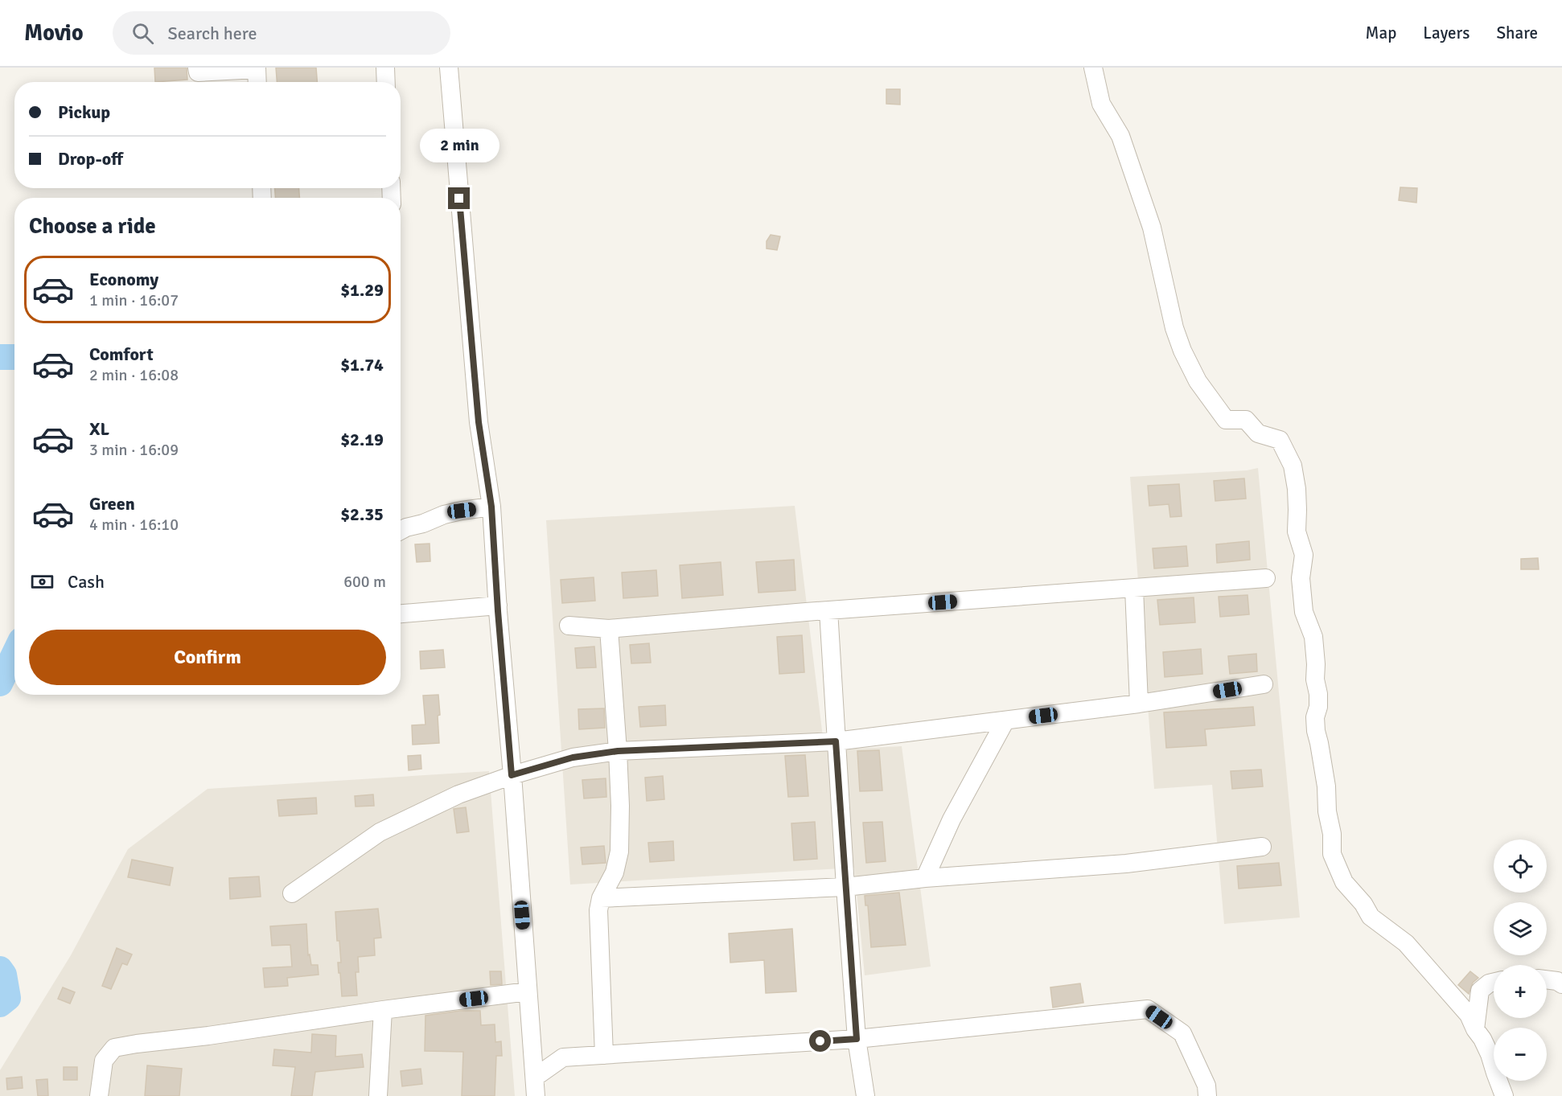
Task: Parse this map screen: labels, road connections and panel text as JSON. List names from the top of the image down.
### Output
{
  "page": {
    "header": "Movio",
    "search": "Search here",
    "nav": ["Map", "Layers", "Share"],
    "banner": ["Pickup", "Drop-off"],
    "bubble": "2 min",
    "heading": "Choose a ride",
    "list": [
      {
        "name": "Economy",
        "note": "1 min · 16:07",
        "value": "$1.29"
      },
      {
        "name": "Comfort",
        "note": "2 min · 16:08",
        "value": "$1.74"
      },
      {
        "name": "XL",
        "note": "3 min · 16:09",
        "value": "$2.19"
      },
      {
        "name": "Green",
        "note": "4 min · 16:10",
        "value": "$2.35"
      }
    ],
    "pay": ["Cash", "600 m"],
    "buttons": "Confirm",
    "map_buttons": ["+", "−"]
  }
}
